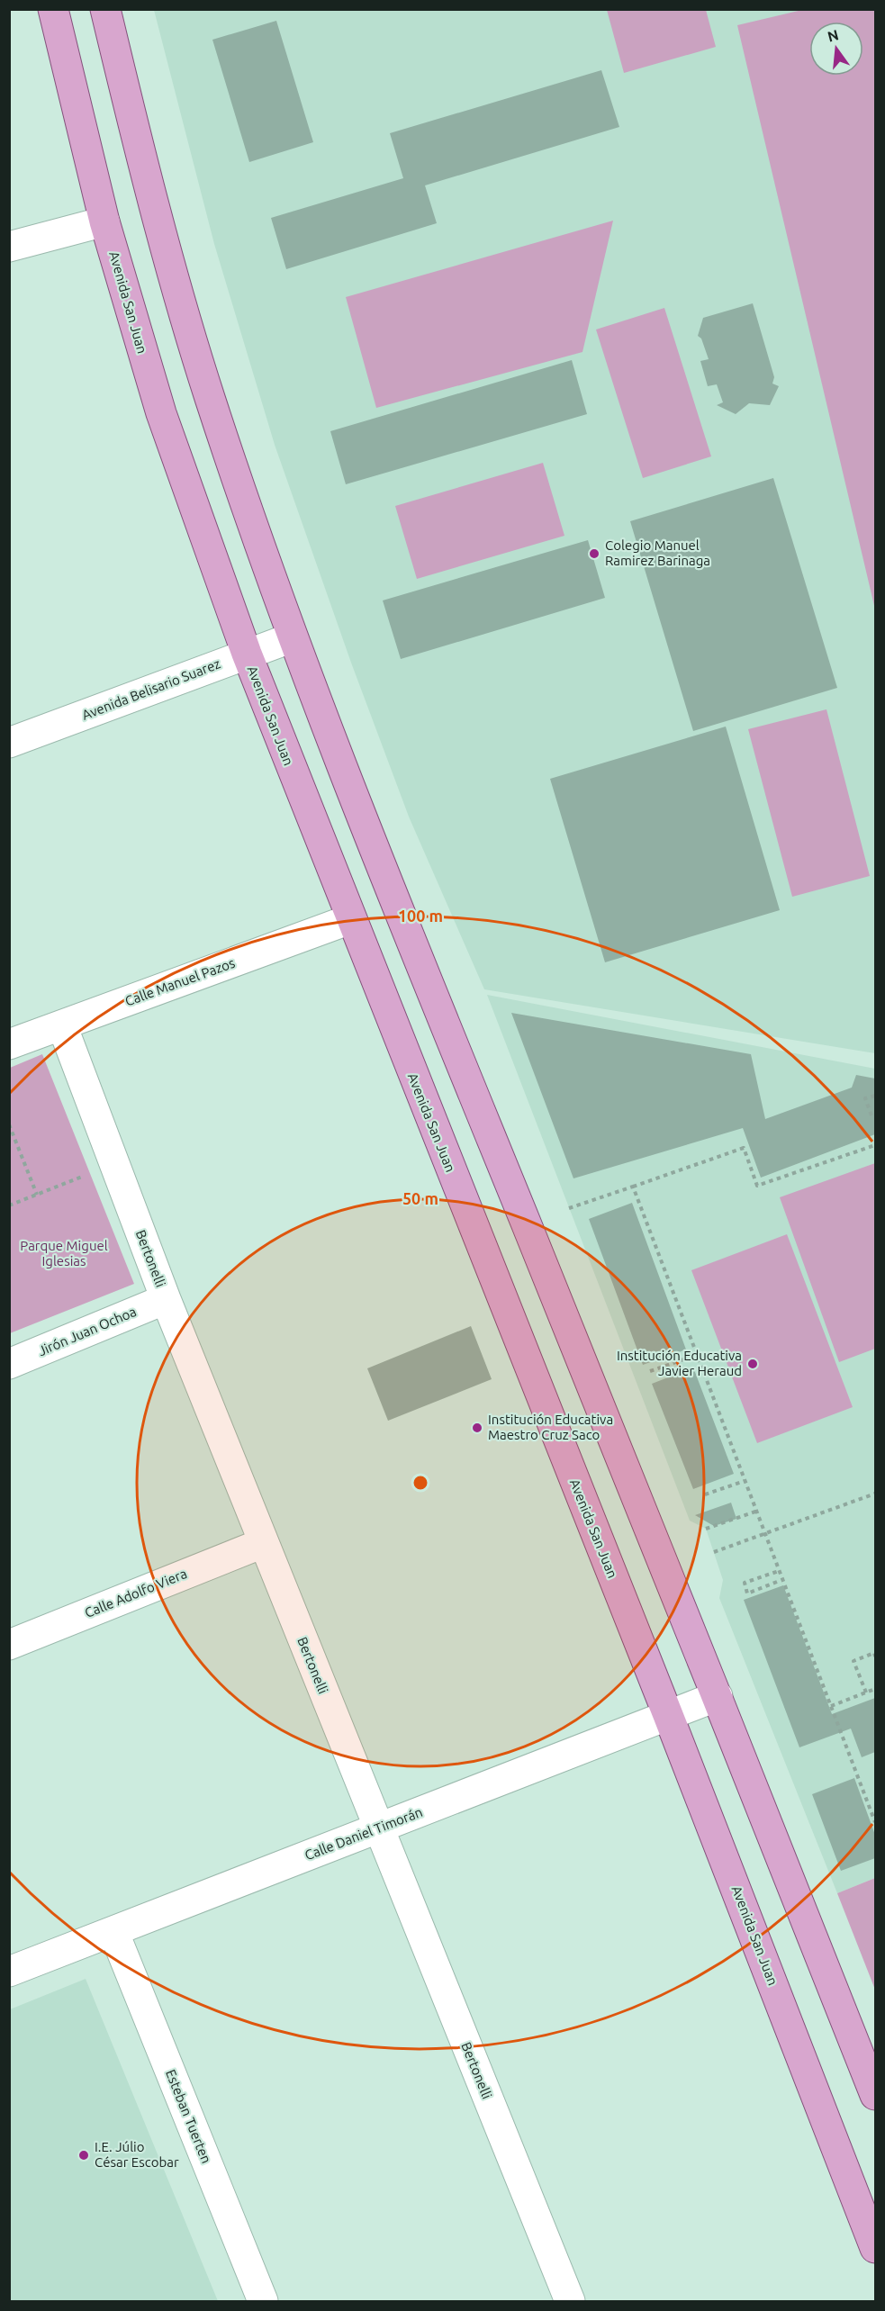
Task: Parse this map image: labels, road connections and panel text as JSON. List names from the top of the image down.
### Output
{
  "streets": {
    "main road": ["Avenida San Juan"],
    "street": [
      "Avenida Belisario Suarez",
      "Calle Manuel Pazos",
      "Bertonelli",
      "Jirón Juan Ochoa",
      "Calle Adolfo Viera",
      "Calle Daniel Timorán",
      "Esteban Tuerten"
    ]
  },
  "crossings": [
    ["Avenida San Juan", "Avenida Belisario Suarez"],
    ["Avenida San Juan", "Calle Manuel Pazos"],
    ["Avenida San Juan", "Calle Daniel Timorán"],
    ["Calle Manuel Pazos", "Bertonelli"],
    ["Bertonelli", "Jirón Juan Ochoa"],
    ["Bertonelli", "Calle Adolfo Viera"],
    ["Bertonelli", "Calle Daniel Timorán"],
    ["Calle Daniel Timorán", "Esteban Tuerten"]
  ],
  "parks": ["Parque Miguel Iglesias"],
  "places": [
    "Colegio Manuel Ramirez Barinaga",
    "Institución Educativa Javier Heraud",
    "Institución Educativa Maestro Cruz Saco",
    "I.E. Júlio César Escobar"
  ],
  "north": "top",
  "rings": ["100 m", "50 m"]
}
